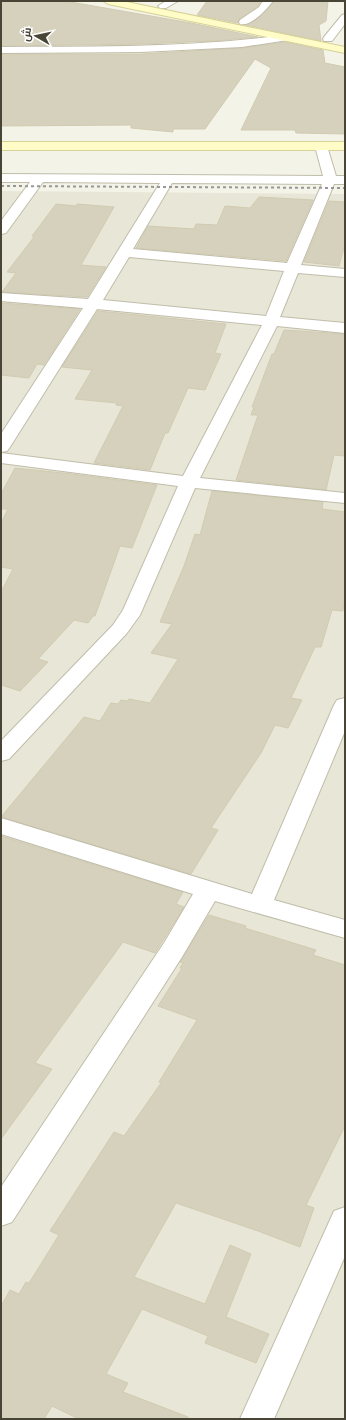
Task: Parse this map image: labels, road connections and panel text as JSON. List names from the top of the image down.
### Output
{
  "north": "left"
}
